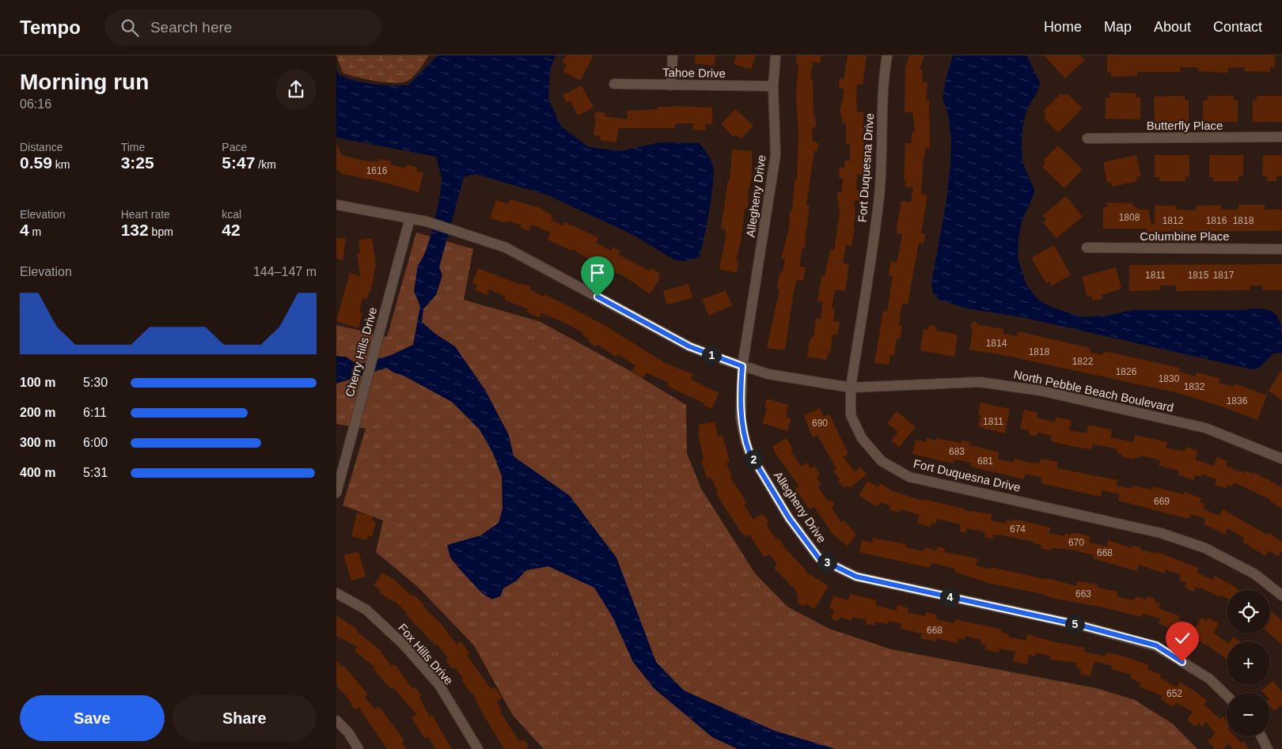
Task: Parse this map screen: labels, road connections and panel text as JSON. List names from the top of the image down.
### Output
{
  "streets": {
    "street": [
      "Tahoe Drive",
      "Butterfly Place",
      "Fort Duquesna Drive",
      "Allegheny Drive",
      "Columbine Place",
      "Cherry Hills Drive",
      "North Pebble Beach Boulevard",
      "Fox Hills Drive"
    ]
  },
  "crossings": [
    ["Tahoe Drive", "Allegheny Drive"],
    ["Fort Duquesna Drive", "North Pebble Beach Boulevard"],
    ["Allegheny Drive", "North Pebble Beach Boulevard"],
    ["Cherry Hills Drive", "North Pebble Beach Boulevard"]
  ],
  "house_numbers": [
    "1616",
    "1808",
    "1812",
    "1816",
    "1818",
    "1811",
    "1815",
    "1817",
    "1814",
    "1818",
    "1822",
    "1826",
    "1830",
    "1832",
    "1836",
    "1811",
    "690",
    "683",
    "681",
    "669",
    "674",
    "670",
    "668",
    "663",
    "668",
    "652"
  ],
  "page": {
    "header": "Tempo",
    "search": "Search here",
    "nav": [
      "Home",
      "Map",
      "About",
      "Contact"
    ],
    "heading": ["Morning run", "06:16"],
    "stats": [
      ["Distance", "0.59 km"],
      ["Time", "3:25"],
      ["Pace", "5:47 /km"],
      ["Elevation", "4 m"],
      ["Heart rate", "132 bpm"],
      ["kcal", "42"]
    ],
    "chart": ["Elevation", "144–147 m"],
    "pins": [
      "1",
      "2",
      "3",
      "4",
      "5"
    ],
    "list": [
      {
        "name": "100 m",
        "note": "5:30"
      },
      {
        "name": "200 m",
        "note": "6:11"
      },
      {
        "name": "300 m",
        "note": "6:00"
      },
      {
        "name": "400 m",
        "note": "5:31"
      }
    ],
    "map_buttons": ["+", "−"],
    "buttons": ["Save", "Share"]
  }
}
